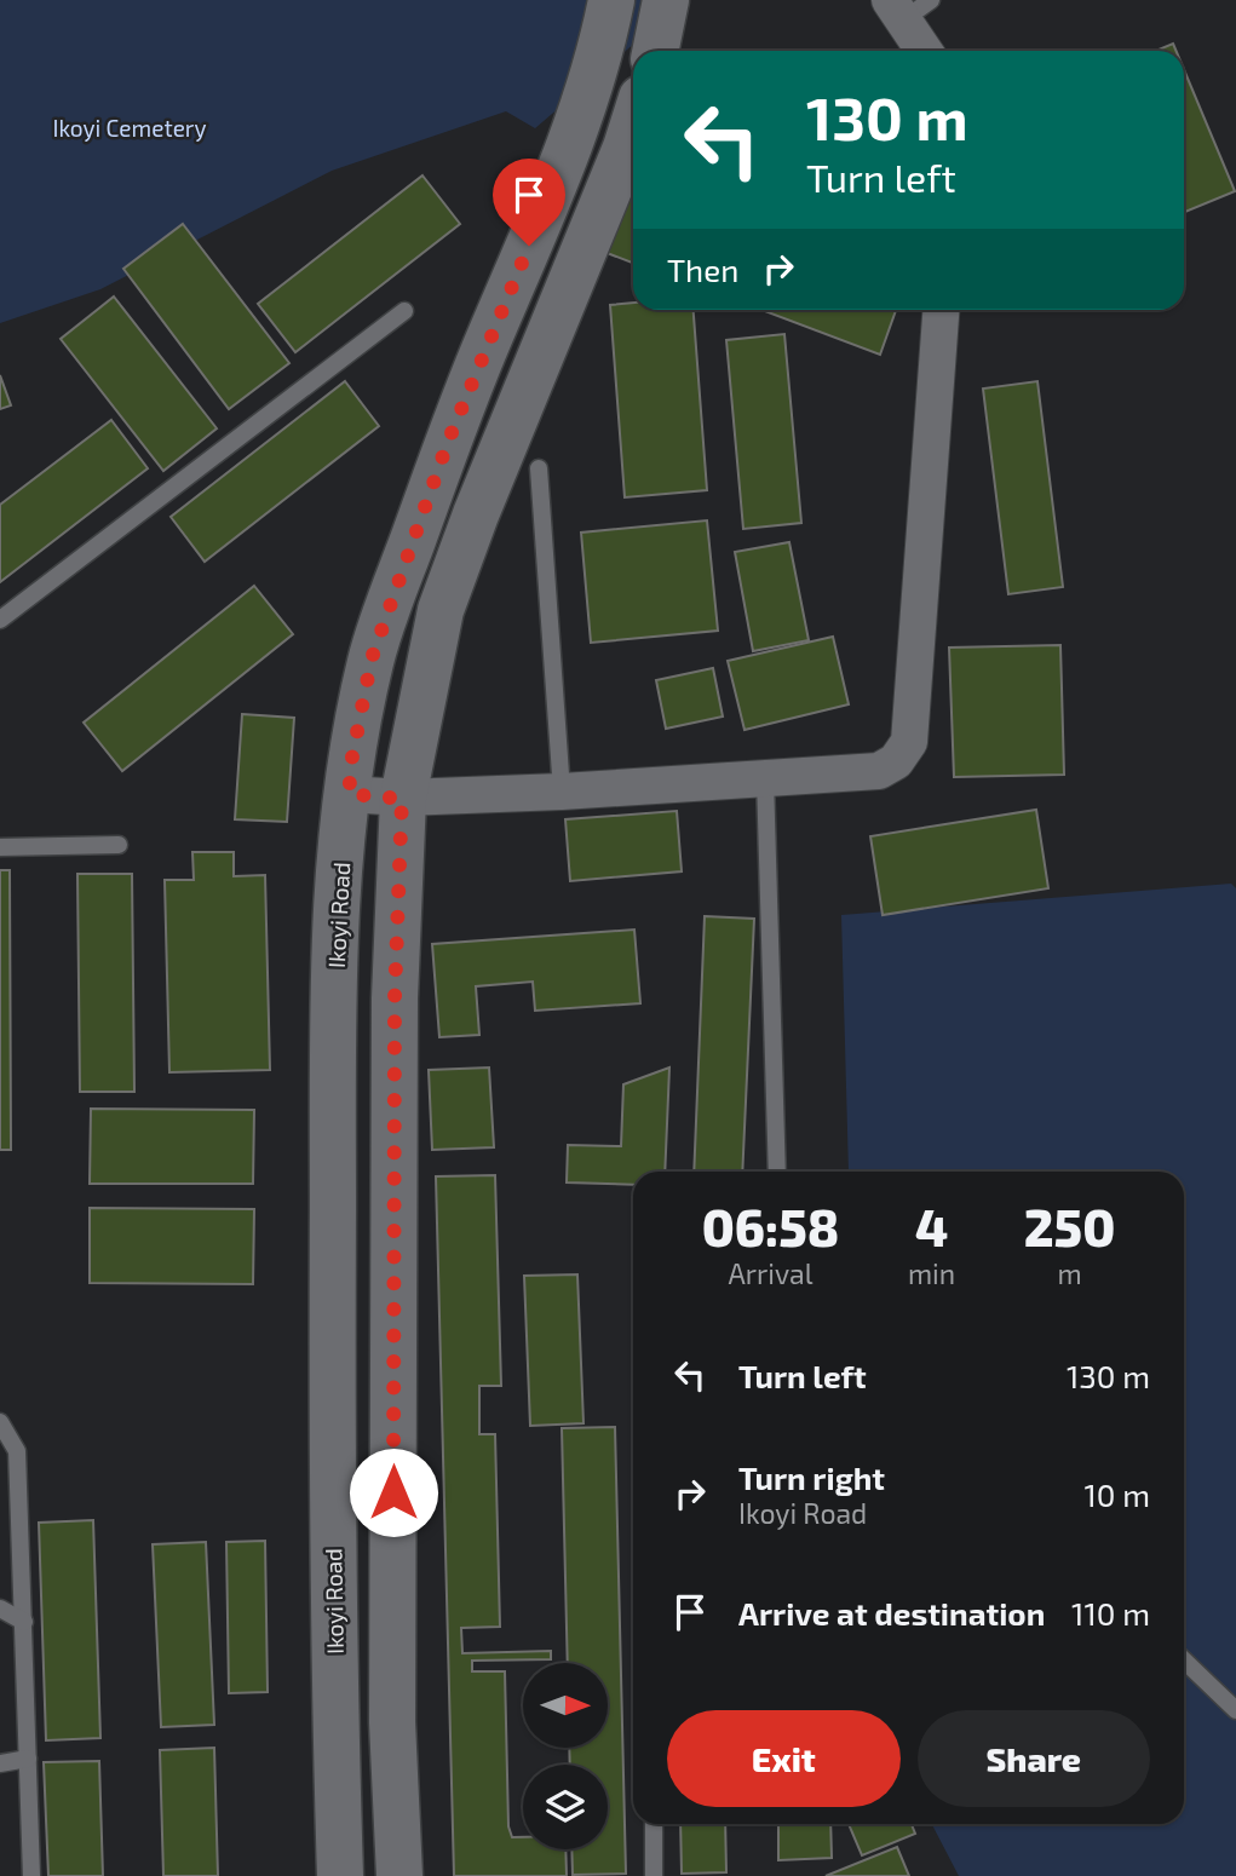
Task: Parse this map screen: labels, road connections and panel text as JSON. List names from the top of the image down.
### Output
{
  "streets": {
    "main road": ["Ikoyi Road"]
  },
  "parks": ["Ikoyi Cemetery"],
  "north": "right",
  "page": {
    "turn": ["130 m", "Turn left"],
    "then": "Then",
    "eta": [
      "06:58",
      "Arrival",
      "4",
      "min",
      "250",
      "m"
    ],
    "list": [
      {
        "name": "Turn left",
        "value": "130 m"
      },
      {
        "name": "Turn right",
        "note": "Ikoyi Road",
        "value": "10 m"
      },
      {
        "name": "Arrive at destination",
        "value": "110 m"
      }
    ],
    "buttons": ["Exit", "Share"]
  }
}
